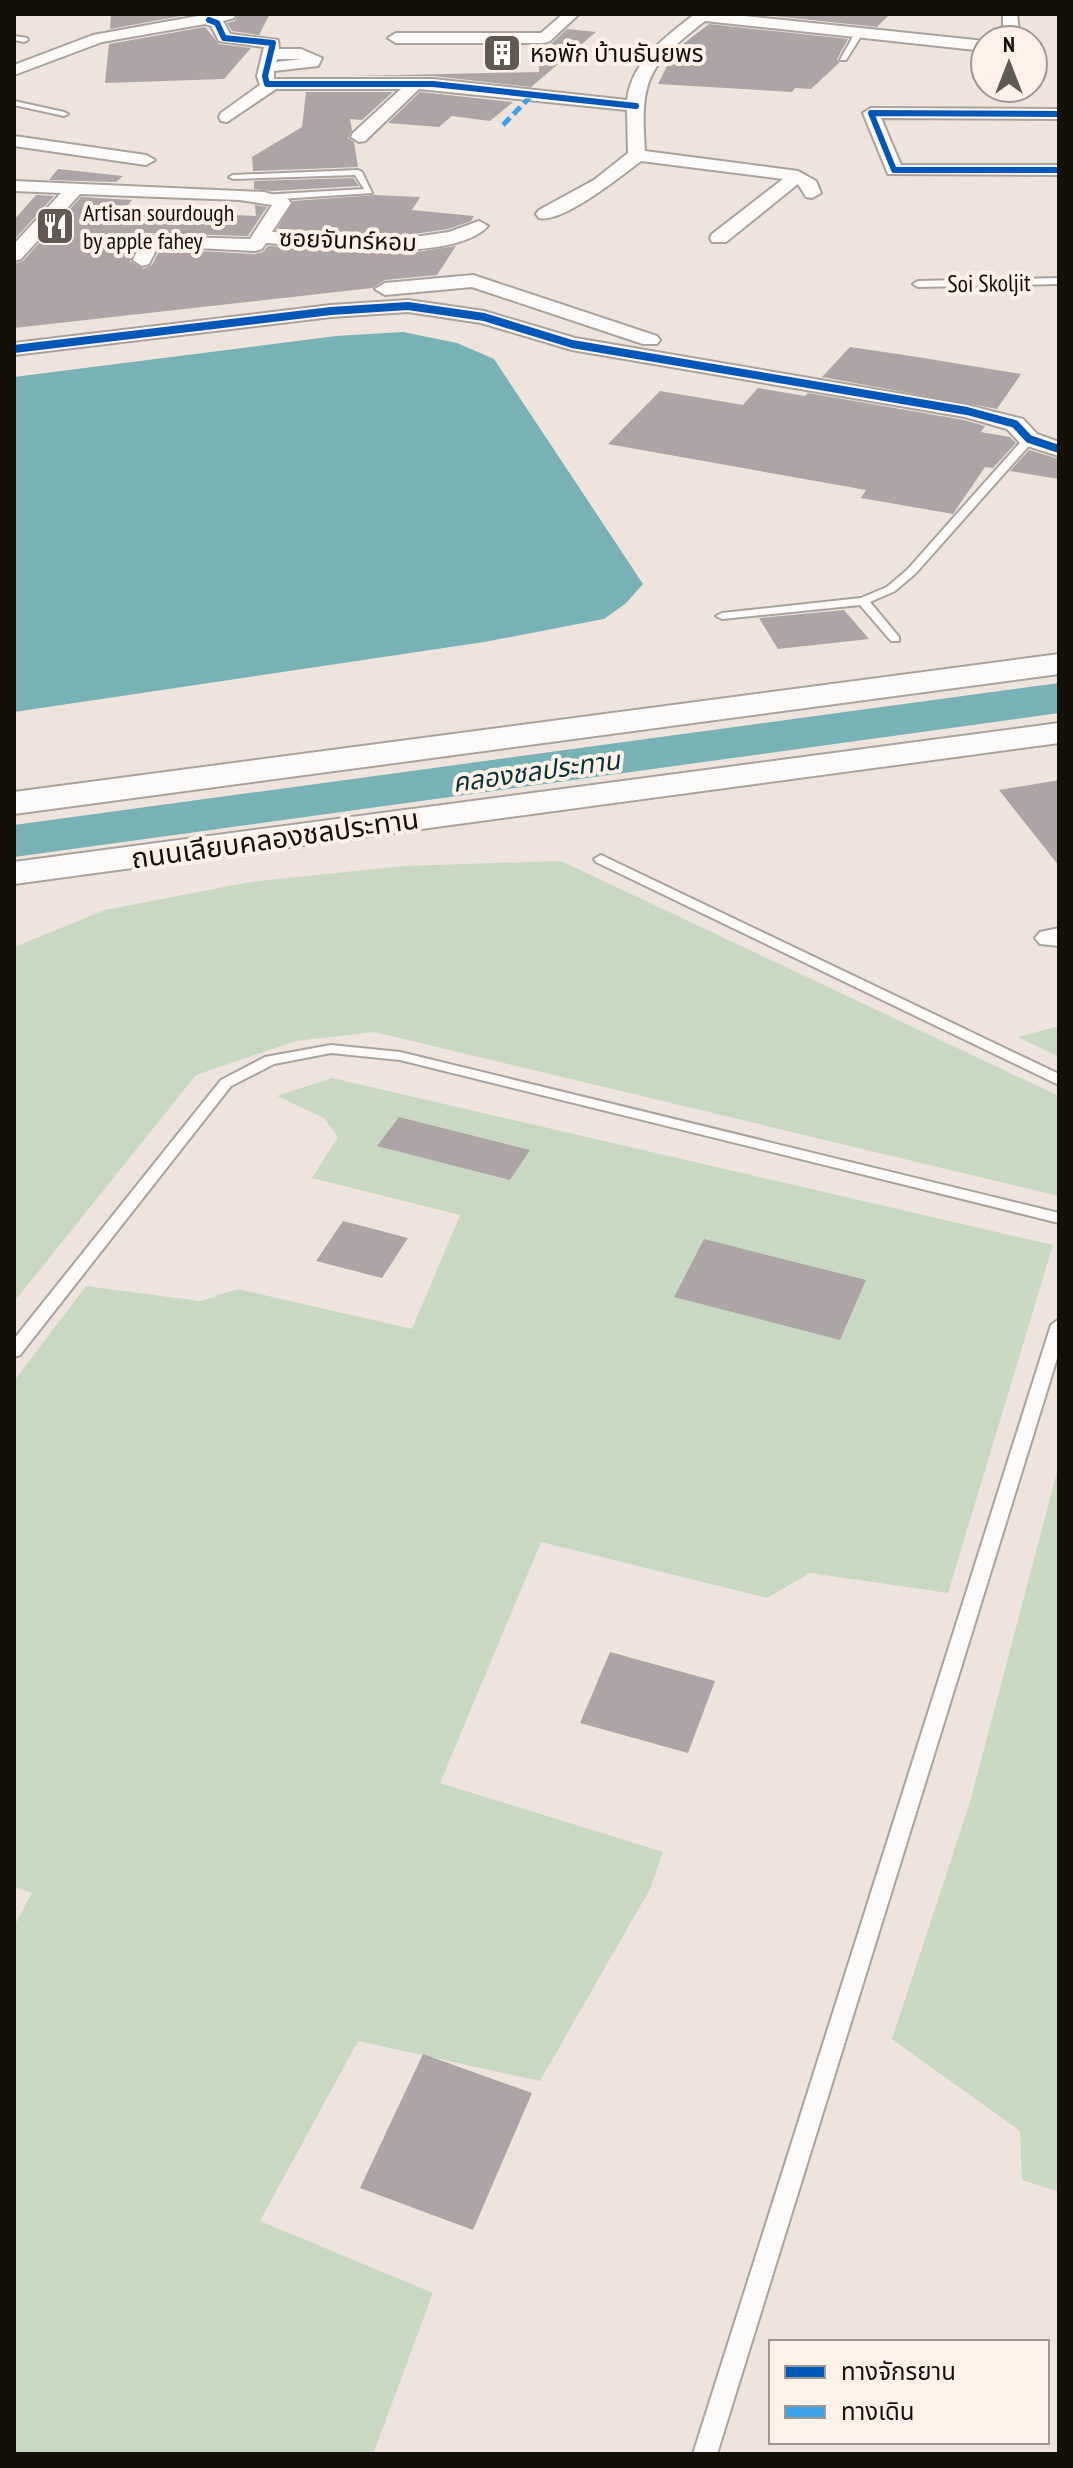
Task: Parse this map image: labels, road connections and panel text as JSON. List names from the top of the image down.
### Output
{
  "streets": {
    "main road": ["ถนนเลียบคลองชลประทาน"],
    "street": ["ซอยจันทร์หอม"],
    "lane": ["Soi Skoljit"]
  },
  "water": ["คลองชลประทาน"],
  "places": {
    "building": ["หอพัก บ้านธันยพร"],
    "restaurant": ["Artisan sourdough by apple fahey"]
  },
  "legend": ["ทางจักรยาน", "ทางเดิน"],
  "north": "top"
}
